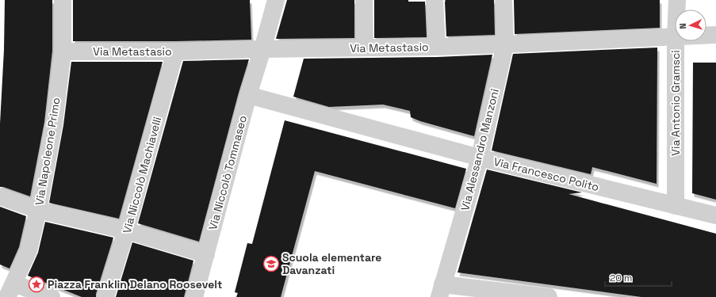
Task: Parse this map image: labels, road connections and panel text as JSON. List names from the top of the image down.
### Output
{
  "streets": {
    "street": [
      "Via Metastasio",
      "Via Antonio Gramsci",
      "Via Alessandro Manzoni",
      "Via Napoleone Primo",
      "Via Niccolò Tommaseo",
      "Via Francesco Polito",
      "Via Niccolò Machiavelli"
    ]
  },
  "crossings": [
    ["Via Metastasio", "Via Alessandro Manzoni"],
    ["Via Metastasio", "Via Napoleone Primo"],
    ["Via Metastasio", "Via Niccolò Tommaseo"],
    ["Via Metastasio", "Via Niccolò Machiavelli"],
    ["Via Antonio Gramsci", "Via Francesco Polito"],
    ["Via Alessandro Manzoni", "Via Francesco Polito"],
    ["Via Niccolò Tommaseo", "Via Francesco Polito"]
  ],
  "places": {
    "school or university": ["Scuola elementare Davanzati"],
    "place": ["Piazza Franklin Delano Roosevelt"]
  },
  "scale_bar": "20 m",
  "north": "left"
}
